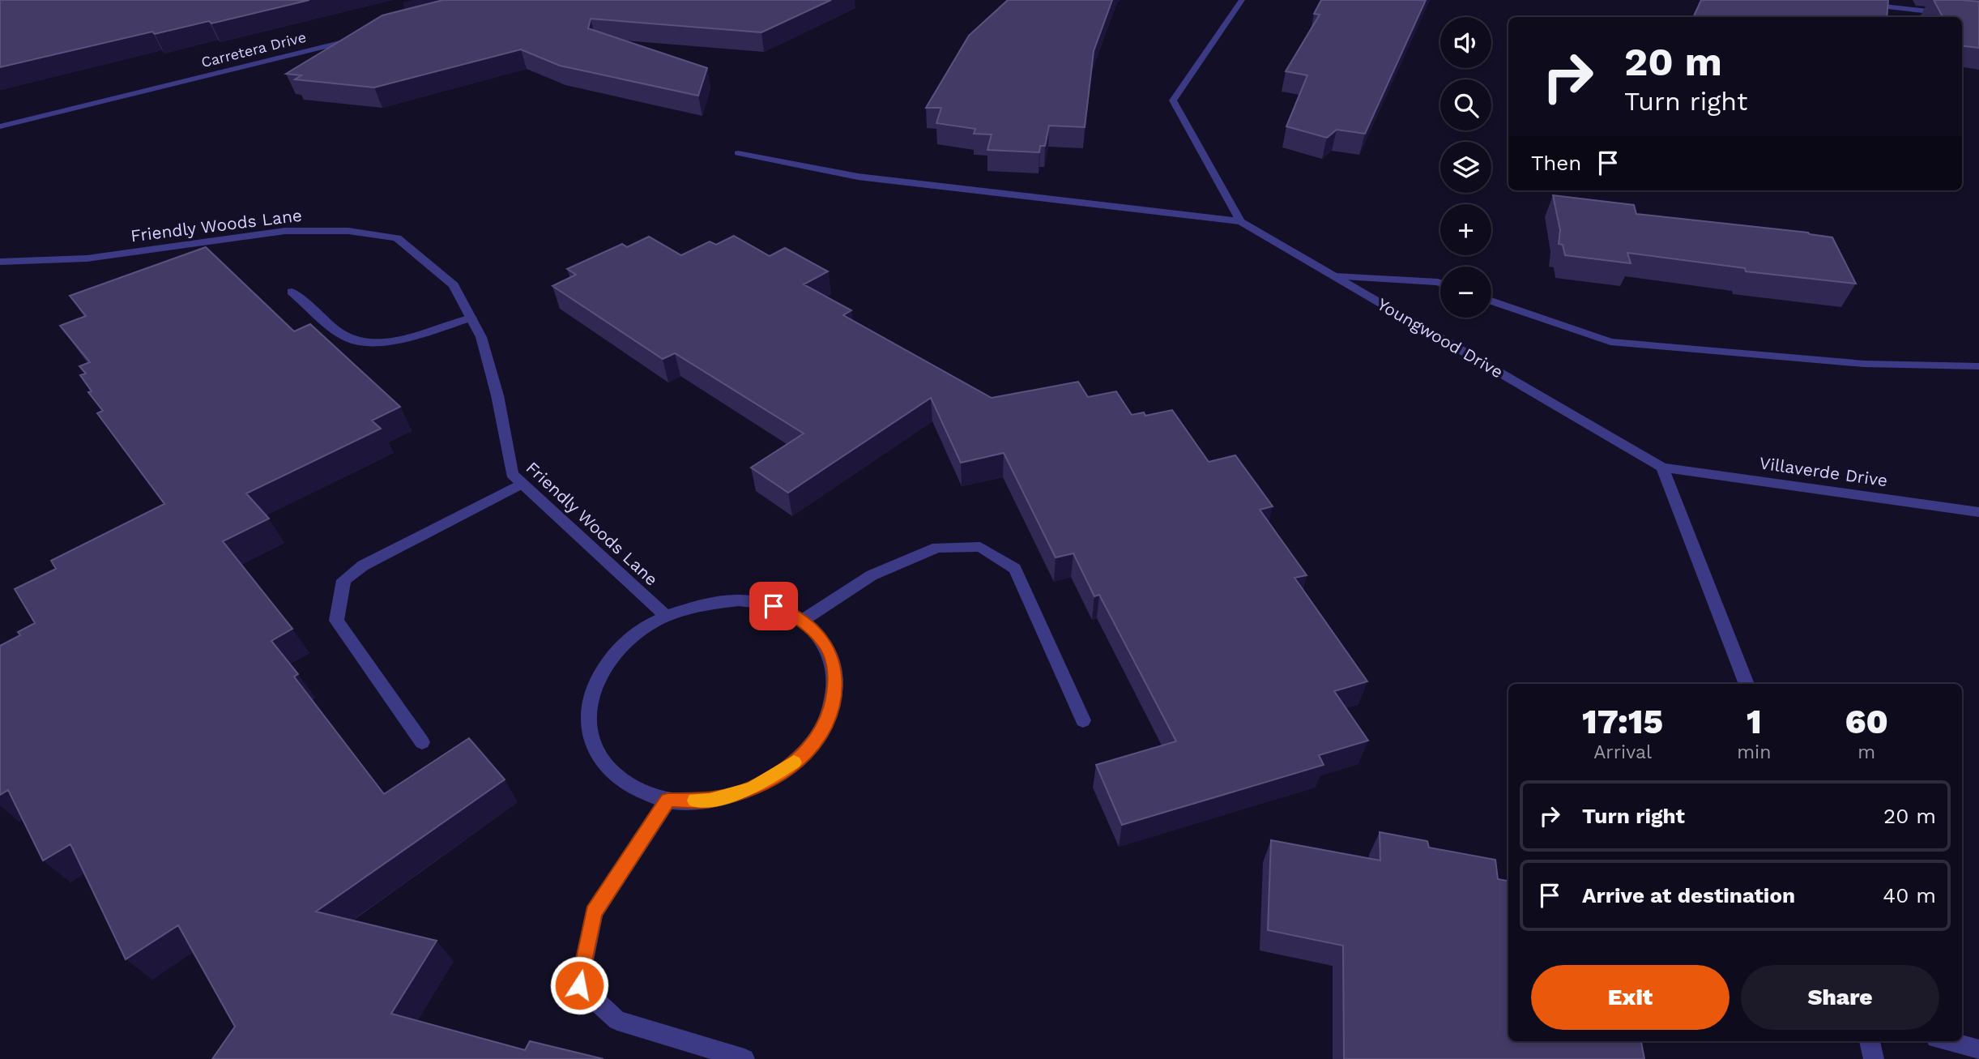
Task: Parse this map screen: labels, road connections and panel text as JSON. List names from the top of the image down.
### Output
{
  "streets": {
    "street": [
      "Carretera Drive",
      "Friendly Woods Lane",
      "Youngwood Drive",
      "Villaverde Drive"
    ]
  },
  "crossings": [
    ["Youngwood Drive", "Villaverde Drive"]
  ],
  "page": {
    "map_buttons": ["+", "−"],
    "turn": ["20 m", "Turn right"],
    "then": "Then",
    "eta": [
      "17:15",
      "Arrival",
      "1",
      "min",
      "60",
      "m"
    ],
    "list": [
      {
        "name": "Turn right",
        "value": "20 m"
      },
      {
        "name": "Arrive at destination",
        "value": "40 m"
      }
    ],
    "buttons": ["Exit", "Share"]
  }
}
